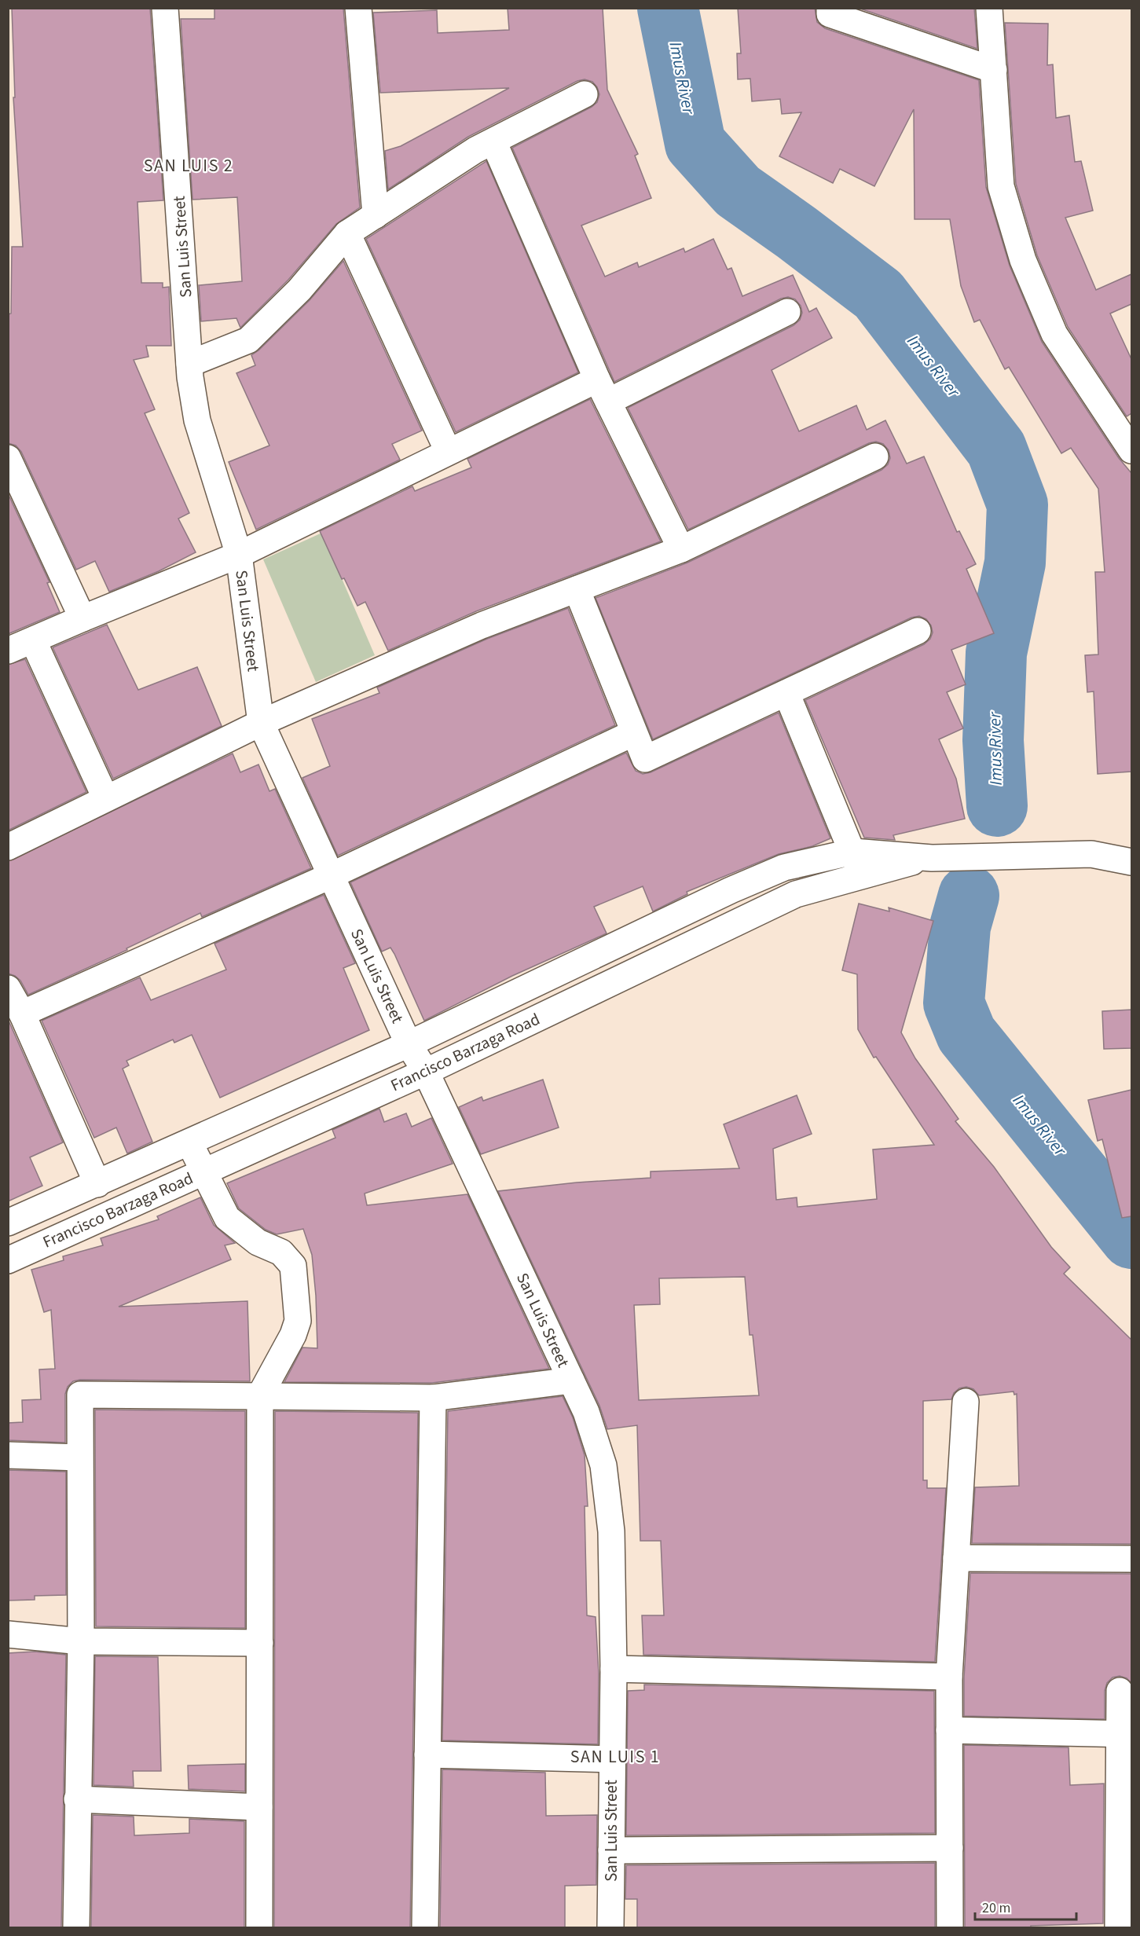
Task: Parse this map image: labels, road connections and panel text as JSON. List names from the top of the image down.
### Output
{
  "streets": {
    "street": ["San Luis Street", "Francisco Barzaga Road"]
  },
  "crossings": [
    ["San Luis Street", "Francisco Barzaga Road"]
  ],
  "districts": ["SAN LUIS 2", "SAN LUIS 1"],
  "water": ["Imus River"],
  "scale_bar": "20 m"
}
